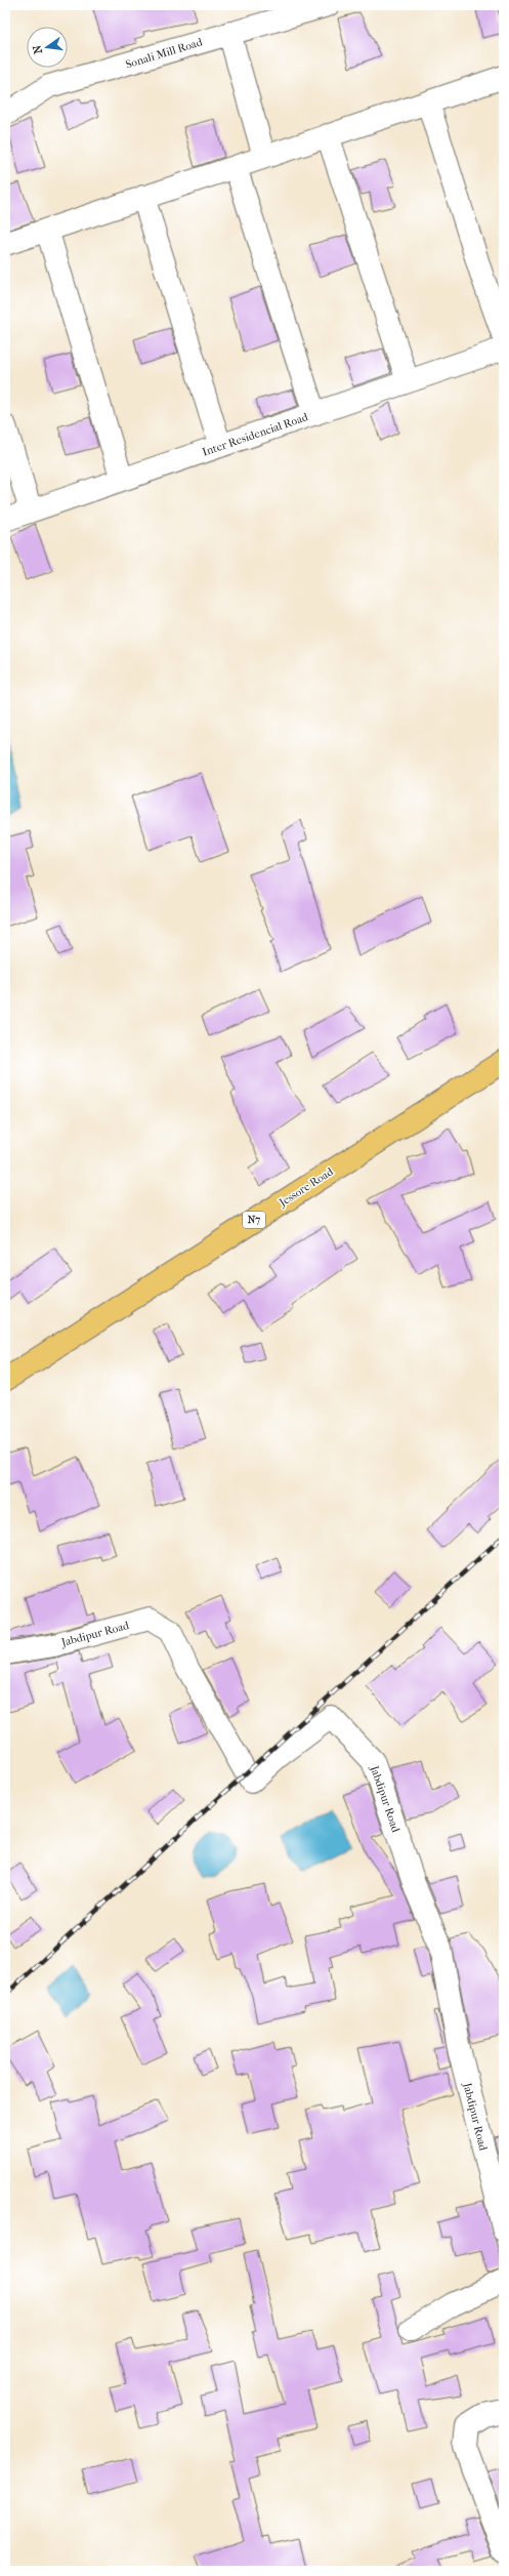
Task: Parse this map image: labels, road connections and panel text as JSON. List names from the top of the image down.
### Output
{
  "streets": {
    "highway": ["Jessore Road", "N7"],
    "street": ["Sonali Mill Road", "Inter Residencial Road", "Jabdipur Road"]
  },
  "north": "left"
}
